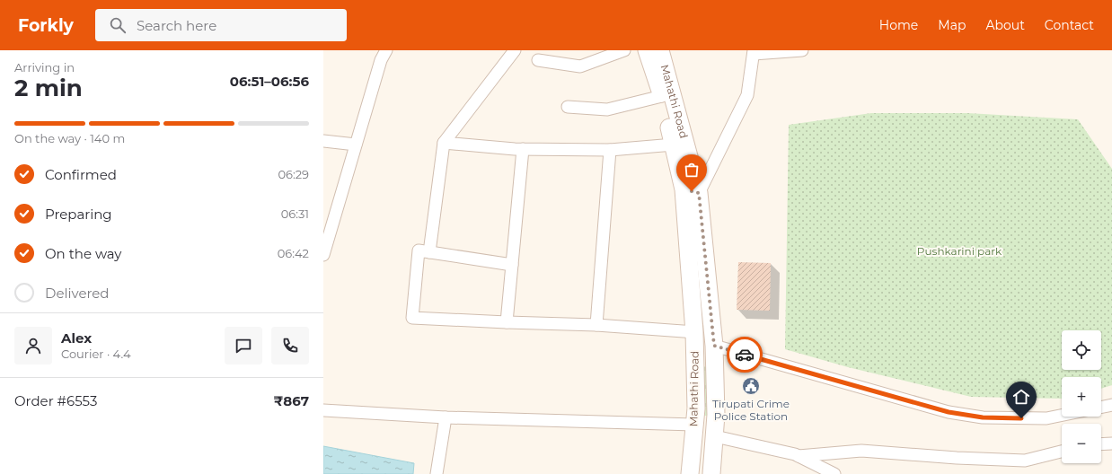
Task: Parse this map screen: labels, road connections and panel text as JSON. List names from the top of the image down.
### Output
{
  "streets": {
    "street": ["Mahathi Road"]
  },
  "parks": ["Pushkarini park"],
  "places": {
    "public building": ["Tirupati Crime Police Station"]
  },
  "page": {
    "header": "Forkly",
    "search": "Search here",
    "nav": [
      "Home",
      "Map",
      "About",
      "Contact"
    ],
    "heading": ["2 min", "Arriving in", "06:51–06:56"],
    "panel": [
      "Alex",
      "Courier · 4.4",
      "Order #6553",
      "₹867"
    ],
    "bar": "On the way · 140 m",
    "list": [
      ["Confirmed", "06:29"],
      ["Preparing", "06:31"],
      ["On the way", "06:42"],
      "Delivered"
    ],
    "map_buttons": ["+", "−"]
  }
}
